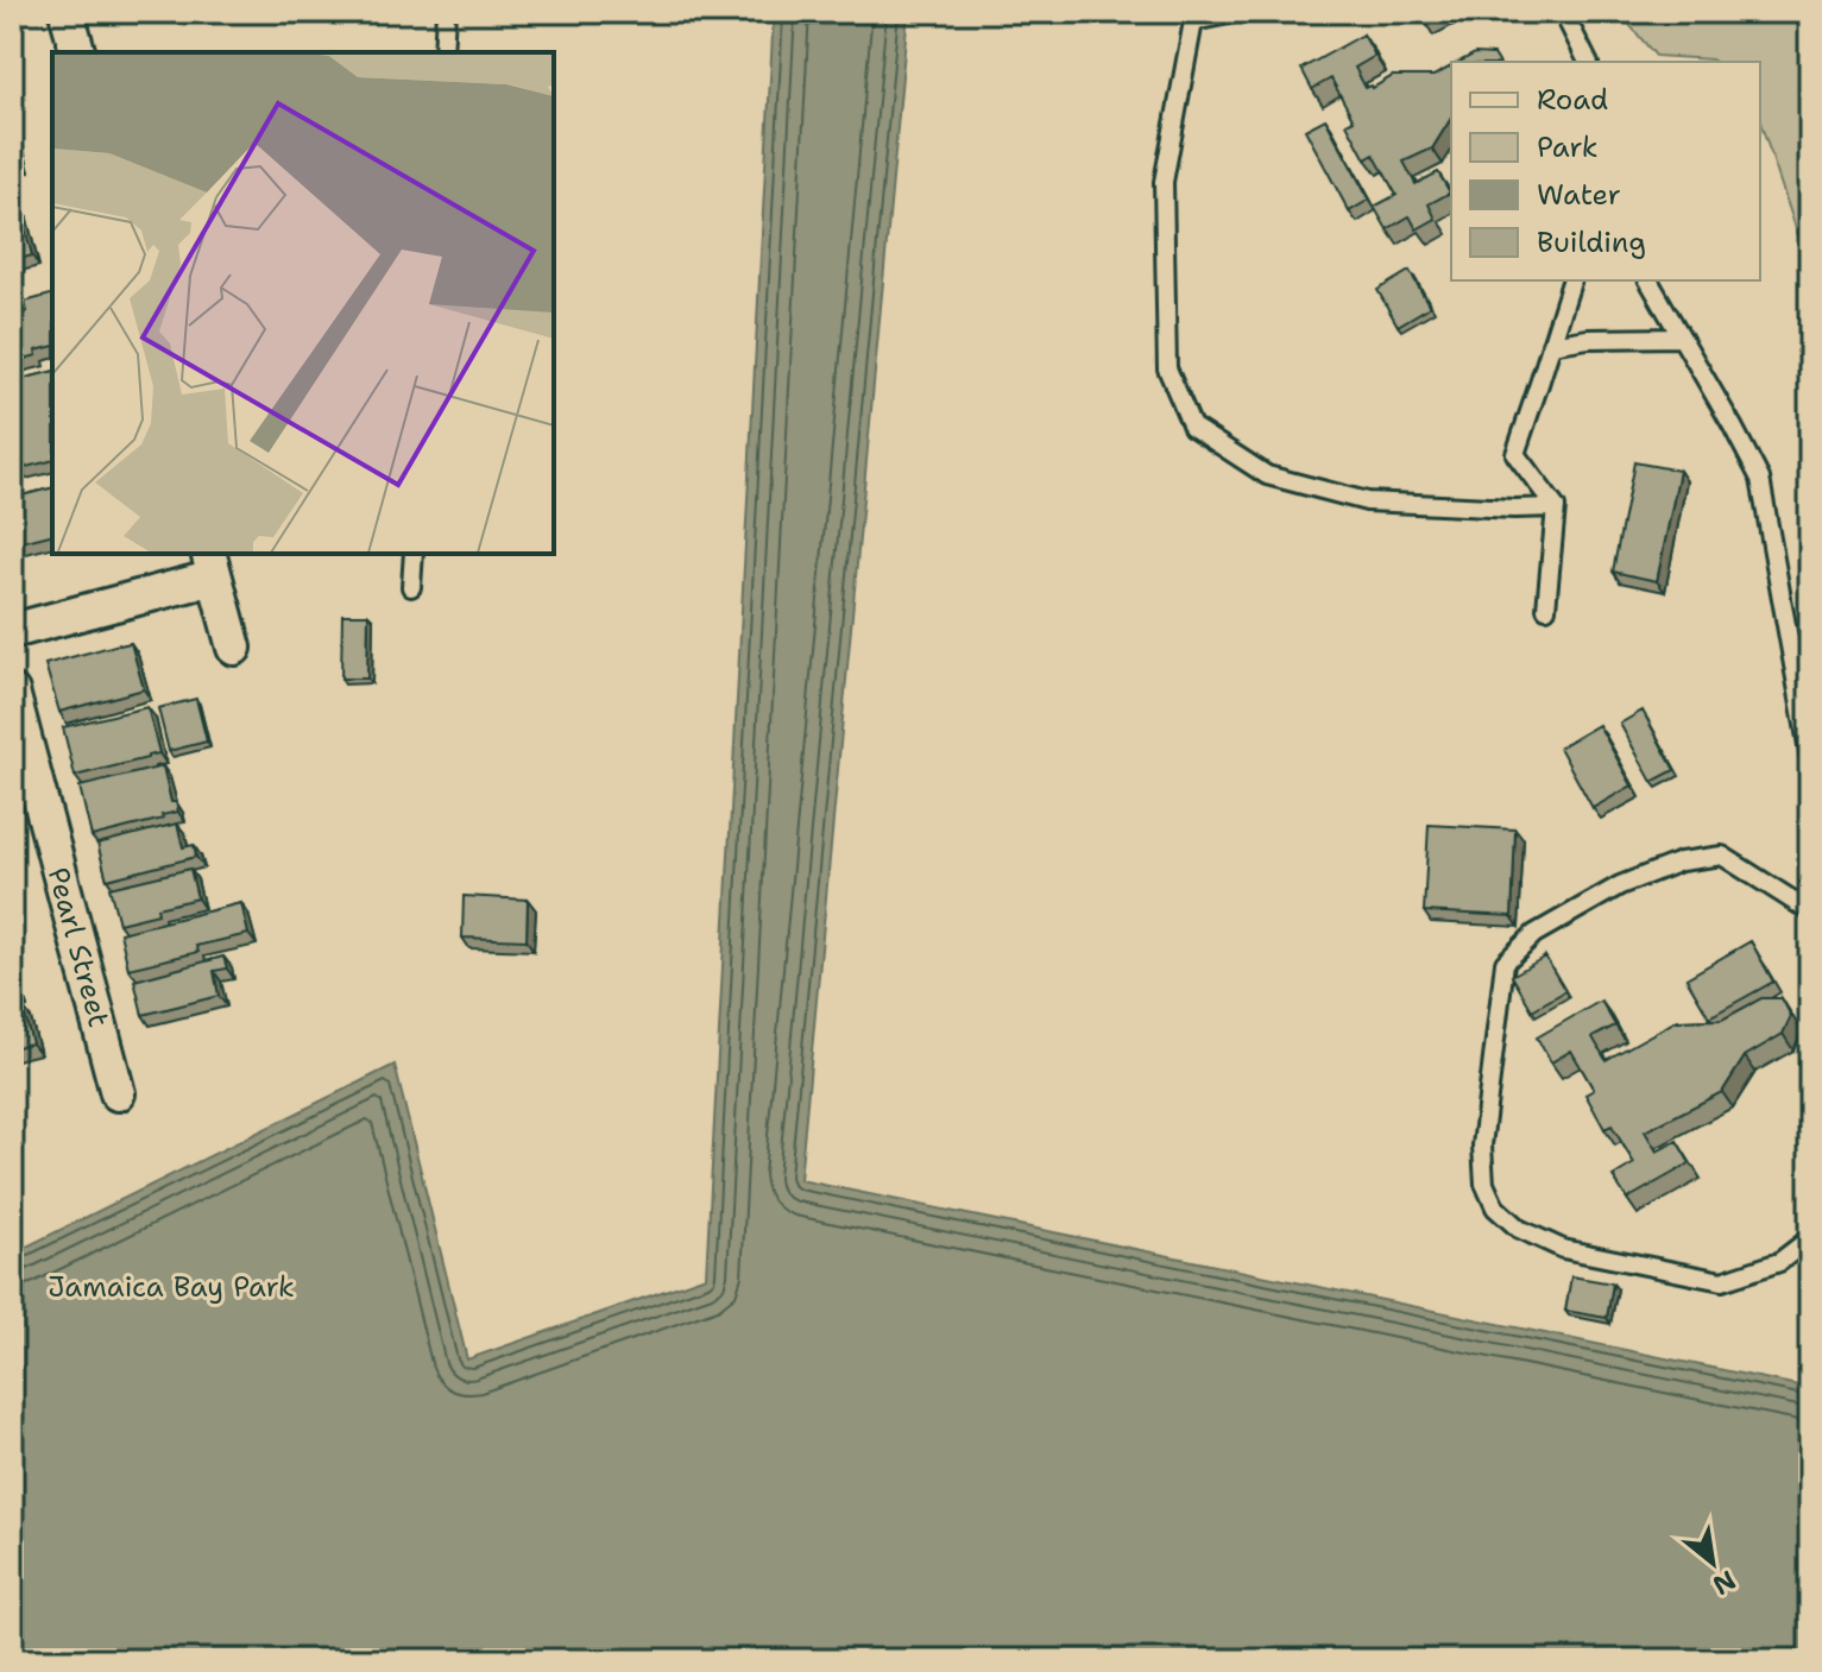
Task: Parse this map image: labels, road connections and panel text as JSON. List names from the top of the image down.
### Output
{
  "streets": {
    "street": ["Pearl Street"]
  },
  "parks": ["Jamaica Bay Park"],
  "legend": [
    "Road",
    "Park",
    "Water",
    "Building"
  ],
  "north": "bottom right"
}
